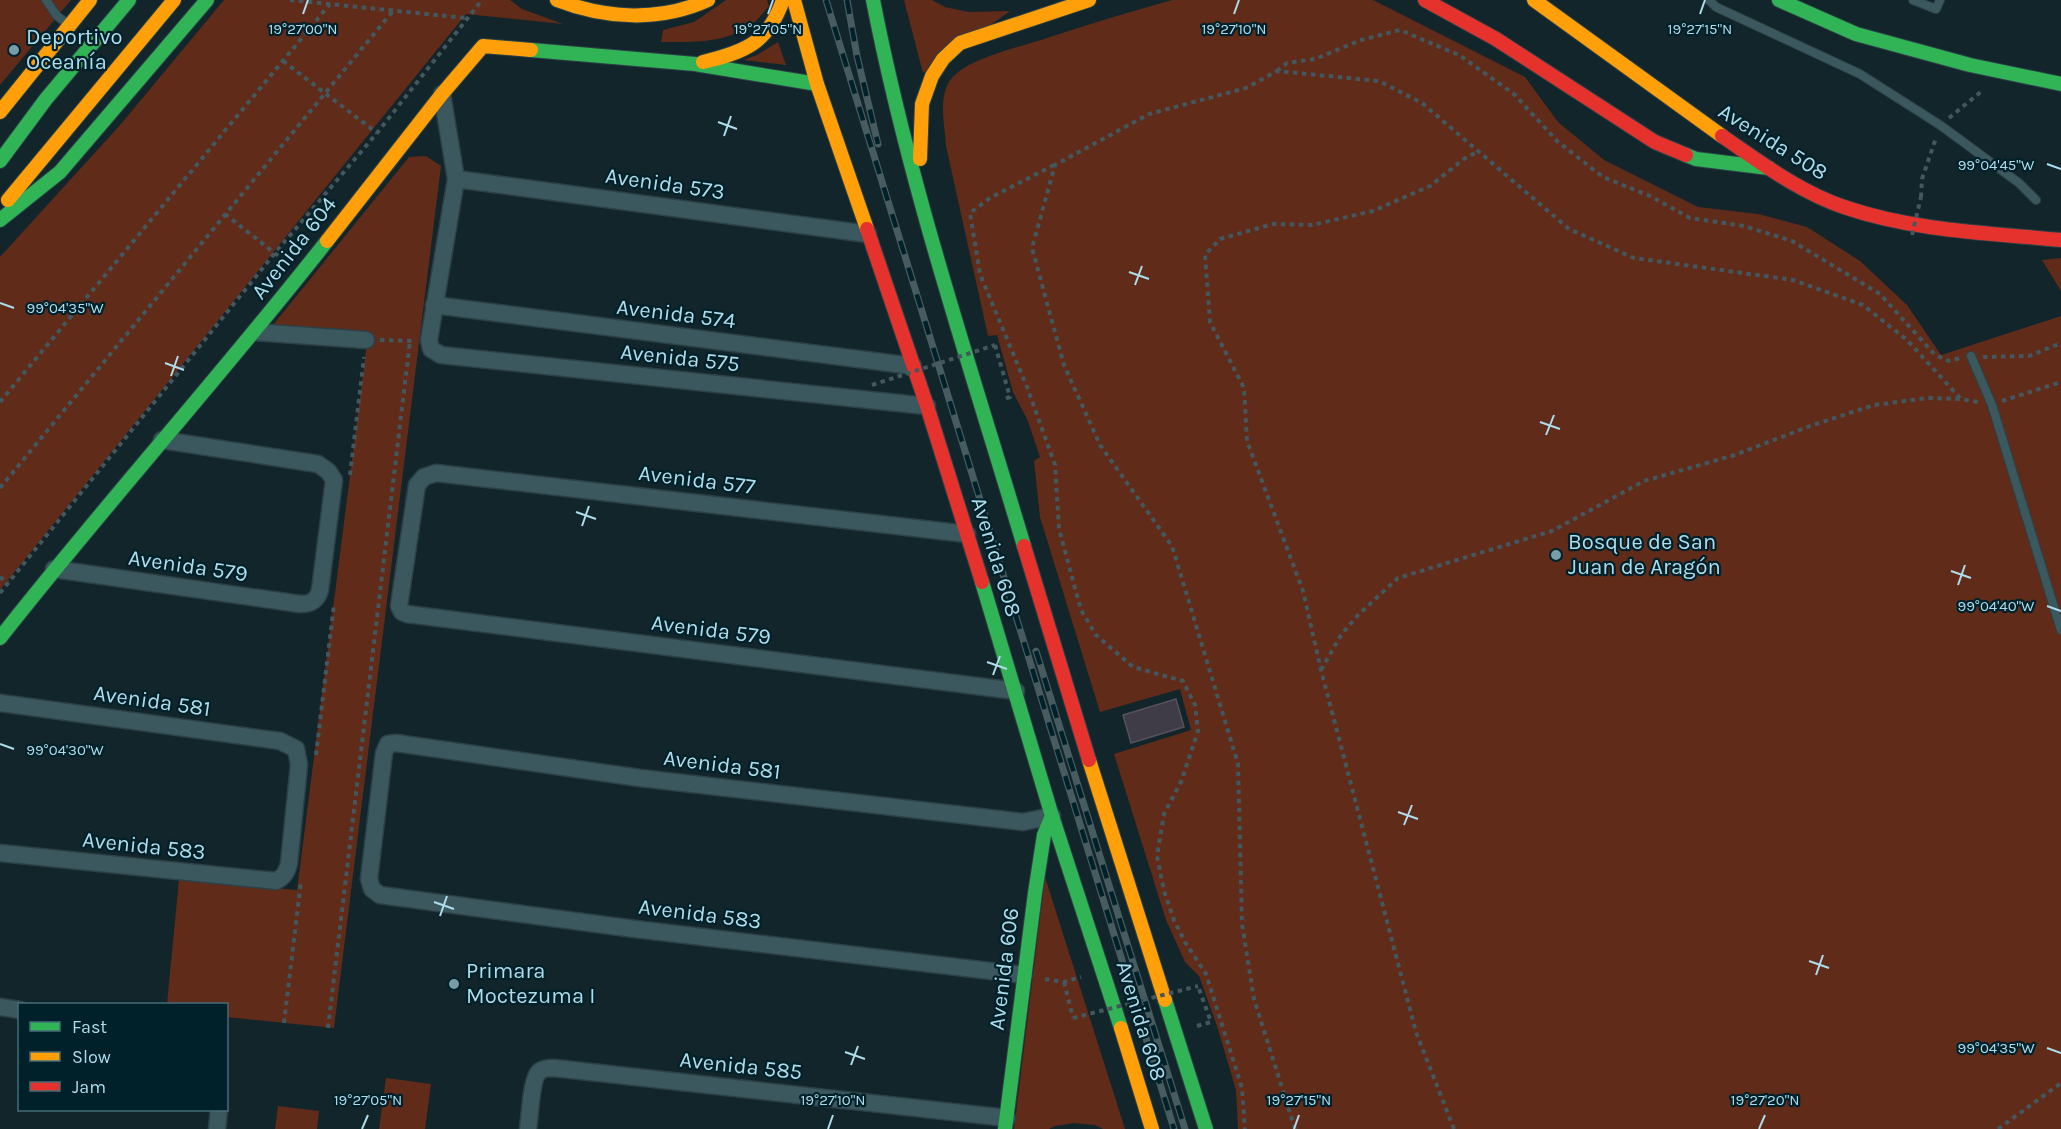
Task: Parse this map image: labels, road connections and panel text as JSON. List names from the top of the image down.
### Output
{
  "streets": {
    "main road": [
      "Avenida 508",
      "Avenida 604",
      "Avenida 608",
      "Avenida 606"
    ],
    "street": [
      "Avenida 573",
      "Avenida 574",
      "Avenida 575",
      "Avenida 577",
      "Avenida 579",
      "Avenida 581",
      "Avenida 583",
      "Avenida 585"
    ]
  },
  "crossings": [
    ["Avenida 573", "Avenida 608"],
    ["Avenida 604", "Avenida 608"],
    ["Avenida 604", "Avenida 579"],
    ["Avenida 574", "Avenida 608"],
    ["Avenida 575", "Avenida 608"],
    ["Avenida 577", "Avenida 608"],
    ["Avenida 577", "Avenida 579"],
    ["Avenida 608", "Avenida 579"],
    ["Avenida 608", "Avenida 581"],
    ["Avenida 608", "Avenida 606"],
    ["Avenida 581", "Avenida 583"],
    ["Avenida 581", "Avenida 606"],
    ["Avenida 583", "Avenida 606"],
    ["Avenida 606", "Avenida 585"]
  ],
  "places": ["Deportivo Oceanía", "Bosque de San Juan de Aragón", "Primara Moctezuma I"],
  "legend": ["Fast", "Slow", "Jam"],
  "coordinates": [
    "19°27'00\"N",
    "19°27'05\"N",
    "19°27'10\"N",
    "19°27'15\"N",
    "99°04'45\"W",
    "99°04'35\"W",
    "99°04'40\"W",
    "99°04'30\"W",
    "19°27'20\"N"
  ]
}
